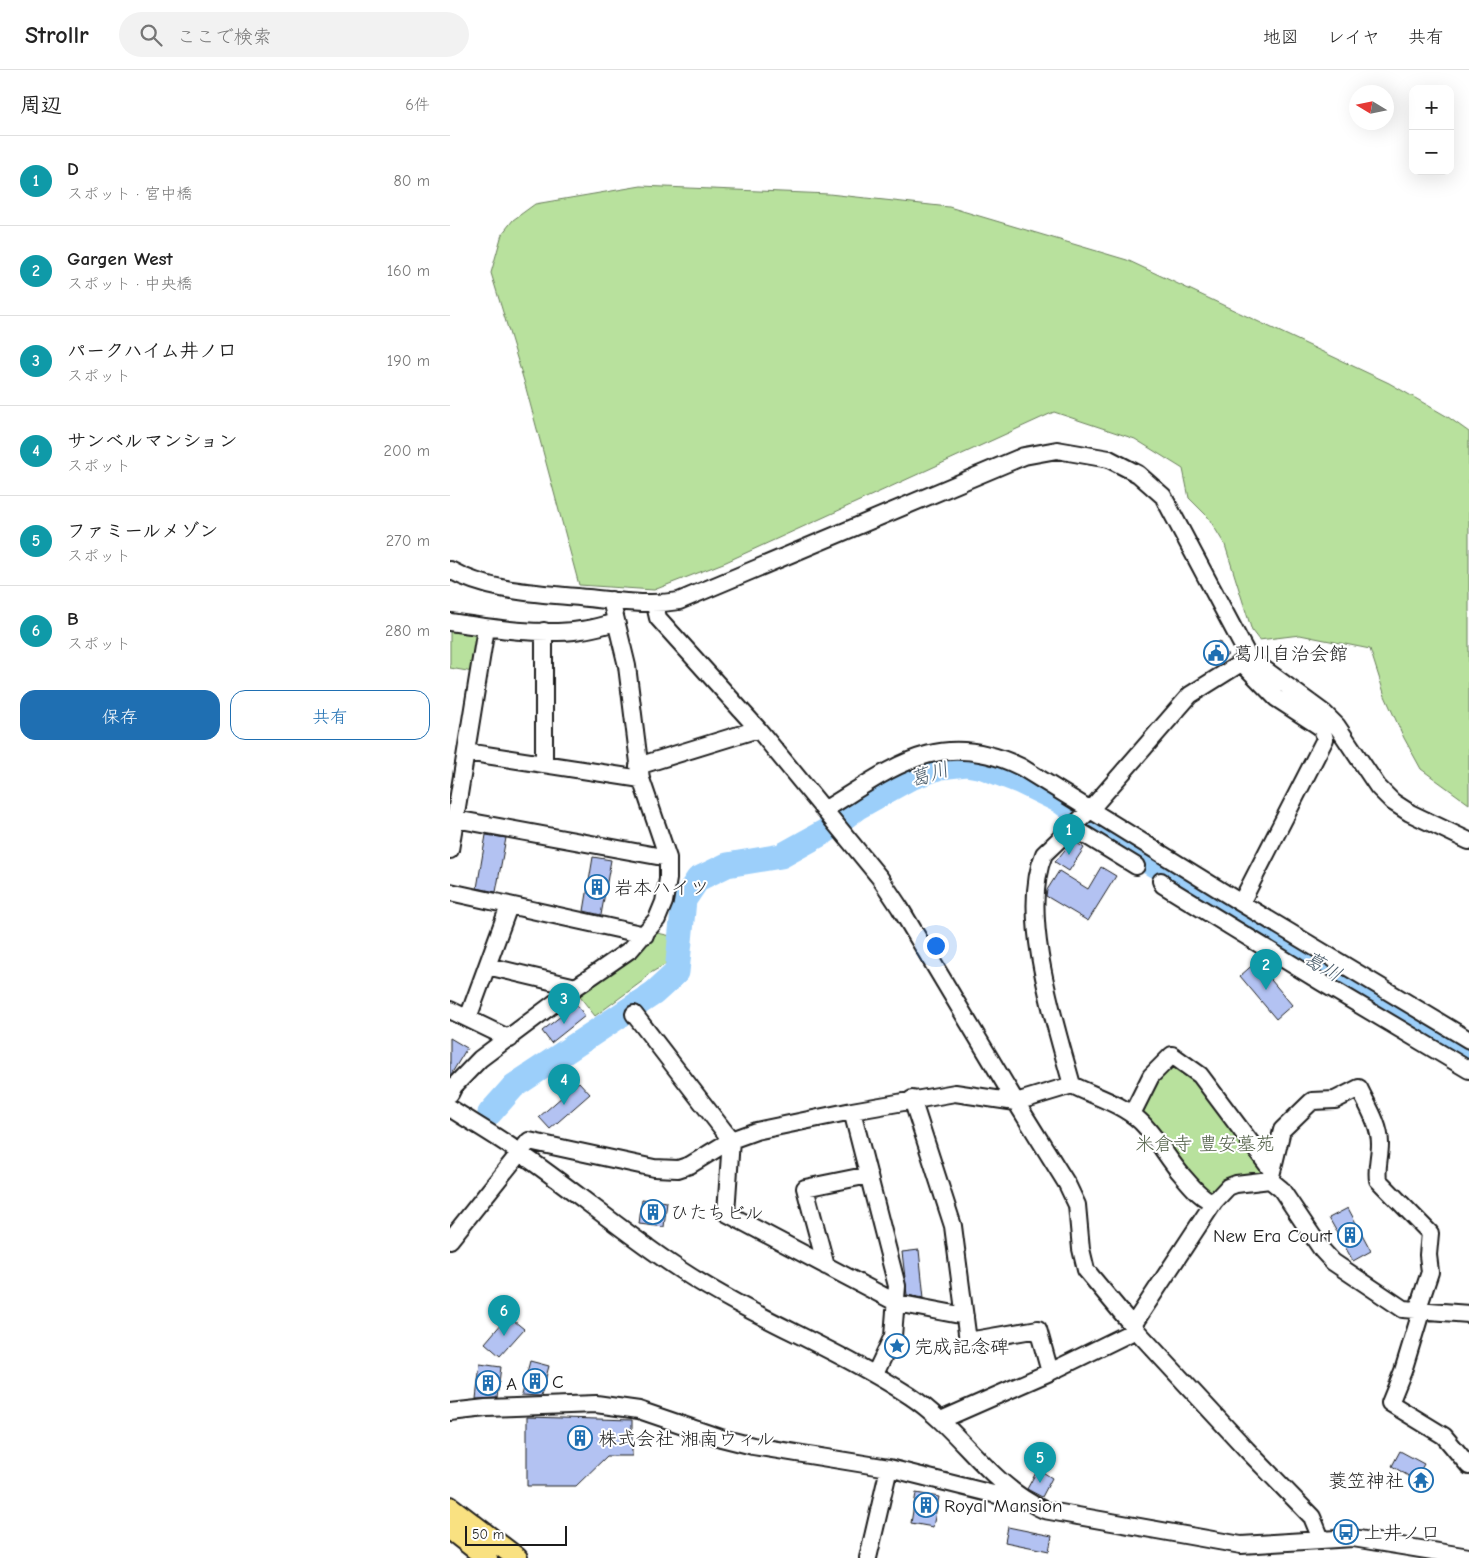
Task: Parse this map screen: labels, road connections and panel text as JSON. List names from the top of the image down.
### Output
{
  "water": ["葛川"],
  "parks": ["米倉寺 豊安墓苑"],
  "places": {
    "public building": ["葛川自治会館"],
    "building": [
      "岩本ハイツ",
      "ひたちビル",
      "New Era Court",
      "C",
      "A",
      "株式会社 湘南ウィル",
      "Royal Mansion"
    ],
    "place": ["完成記念碑"],
    "temple": ["蓑笠神社"],
    "bus stop": ["上井ノ口"]
  },
  "scale_bar": "50 m",
  "north": "left",
  "page": {
    "header": "Strollr",
    "search": "ここで検索",
    "nav": ["地図", "レイヤ", "共有"],
    "heading": ["周辺", "6件"],
    "map_buttons": ["+", "−"],
    "list": [
      {
        "mark": "1",
        "name": "D",
        "note": "スポット · 宮中橋",
        "value": "80 m"
      },
      {
        "mark": "2",
        "name": "Gargen West",
        "note": "スポット · 中央橋",
        "value": "160 m"
      },
      {
        "mark": "3",
        "name": "パークハイム井ノ口",
        "note": "スポット",
        "value": "190 m"
      },
      {
        "mark": "4",
        "name": "サンベルマンション",
        "note": "スポット",
        "value": "200 m"
      },
      {
        "mark": "5",
        "name": "ファミールメゾン",
        "note": "スポット",
        "value": "270 m"
      },
      {
        "mark": "6",
        "name": "B",
        "note": "スポット",
        "value": "280 m"
      }
    ],
    "buttons": ["保存", "共有"],
    "pins": [
      "1",
      "2",
      "3",
      "4",
      "6",
      "5"
    ],
    "scale": "50 m"
  }
}
